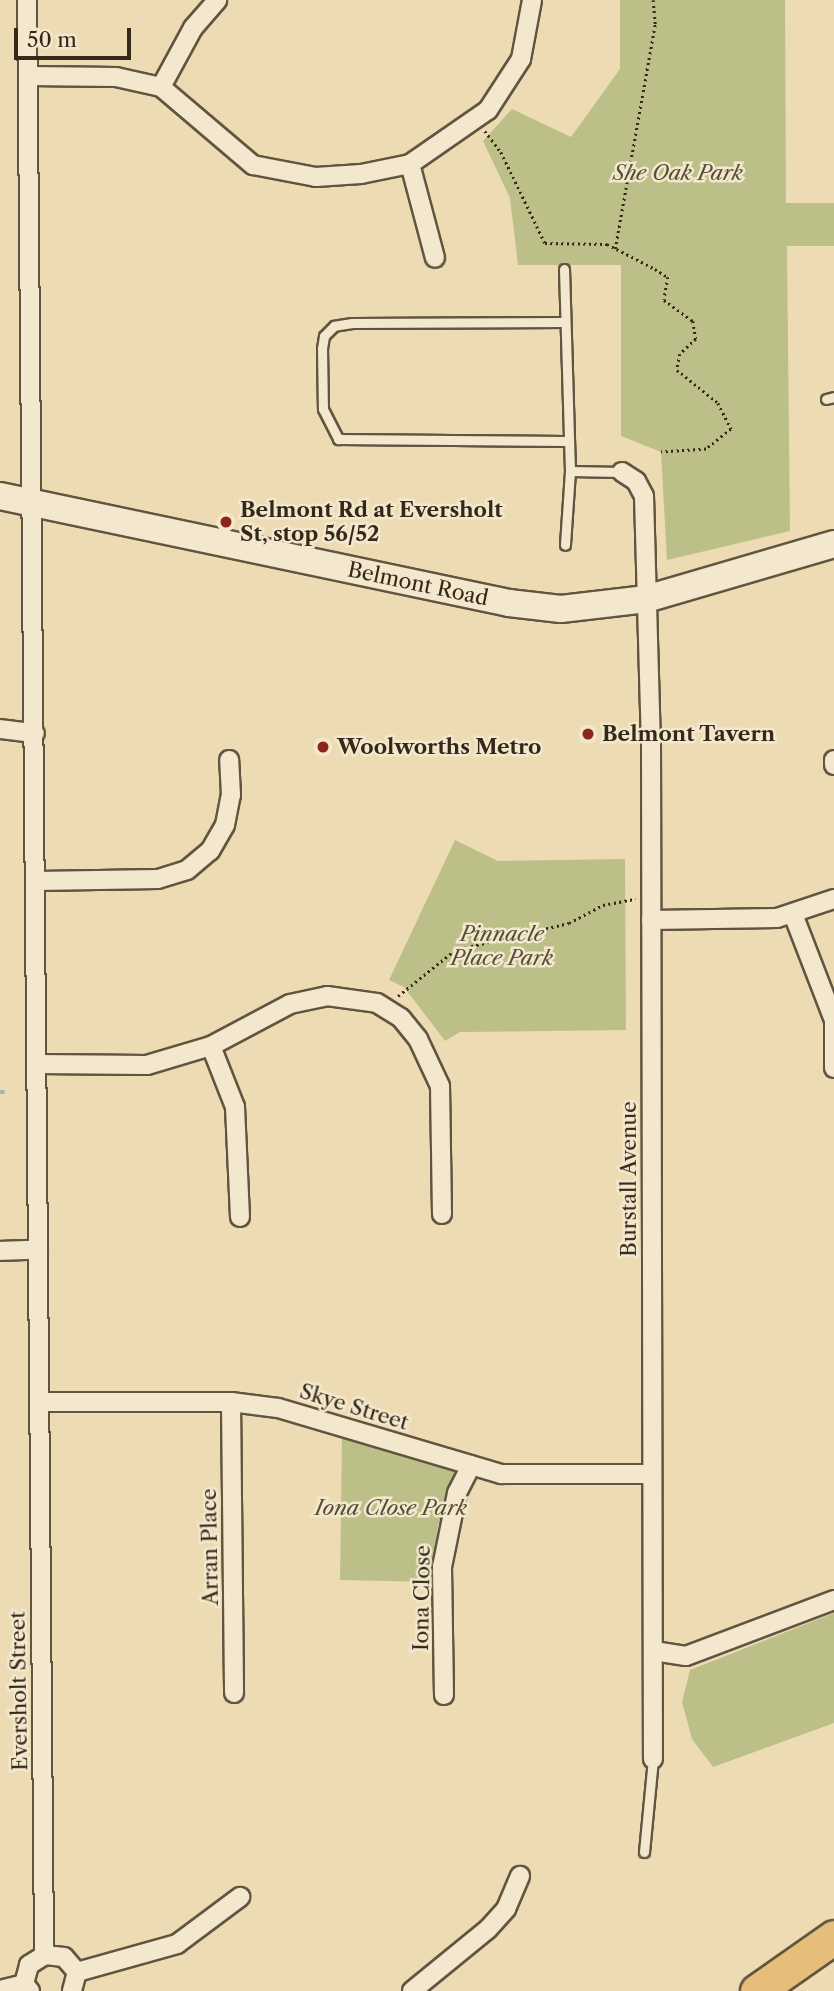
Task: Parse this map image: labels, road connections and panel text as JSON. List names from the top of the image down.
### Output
{
  "streets": {
    "main road": ["Belmont Road"],
    "street": [
      "Burstall Avenue",
      "Skye Street",
      "Arran Place",
      "Iona Close",
      "Eversholt Street"
    ]
  },
  "crossings": [
    ["Belmont Road", "Burstall Avenue"],
    ["Belmont Road", "Eversholt Street"],
    ["Burstall Avenue", "Skye Street"],
    ["Skye Street", "Arran Place"],
    ["Skye Street", "Iona Close"],
    ["Skye Street", "Eversholt Street"]
  ],
  "parks": ["She Oak Park", "Pinnacle Place Park", "Iona Close Park"],
  "places": ["Belmont Rd at Eversholt St, stop 56/52", "Belmont Tavern", "Woolworths Metro"],
  "scale_bar": "50 m"
}
